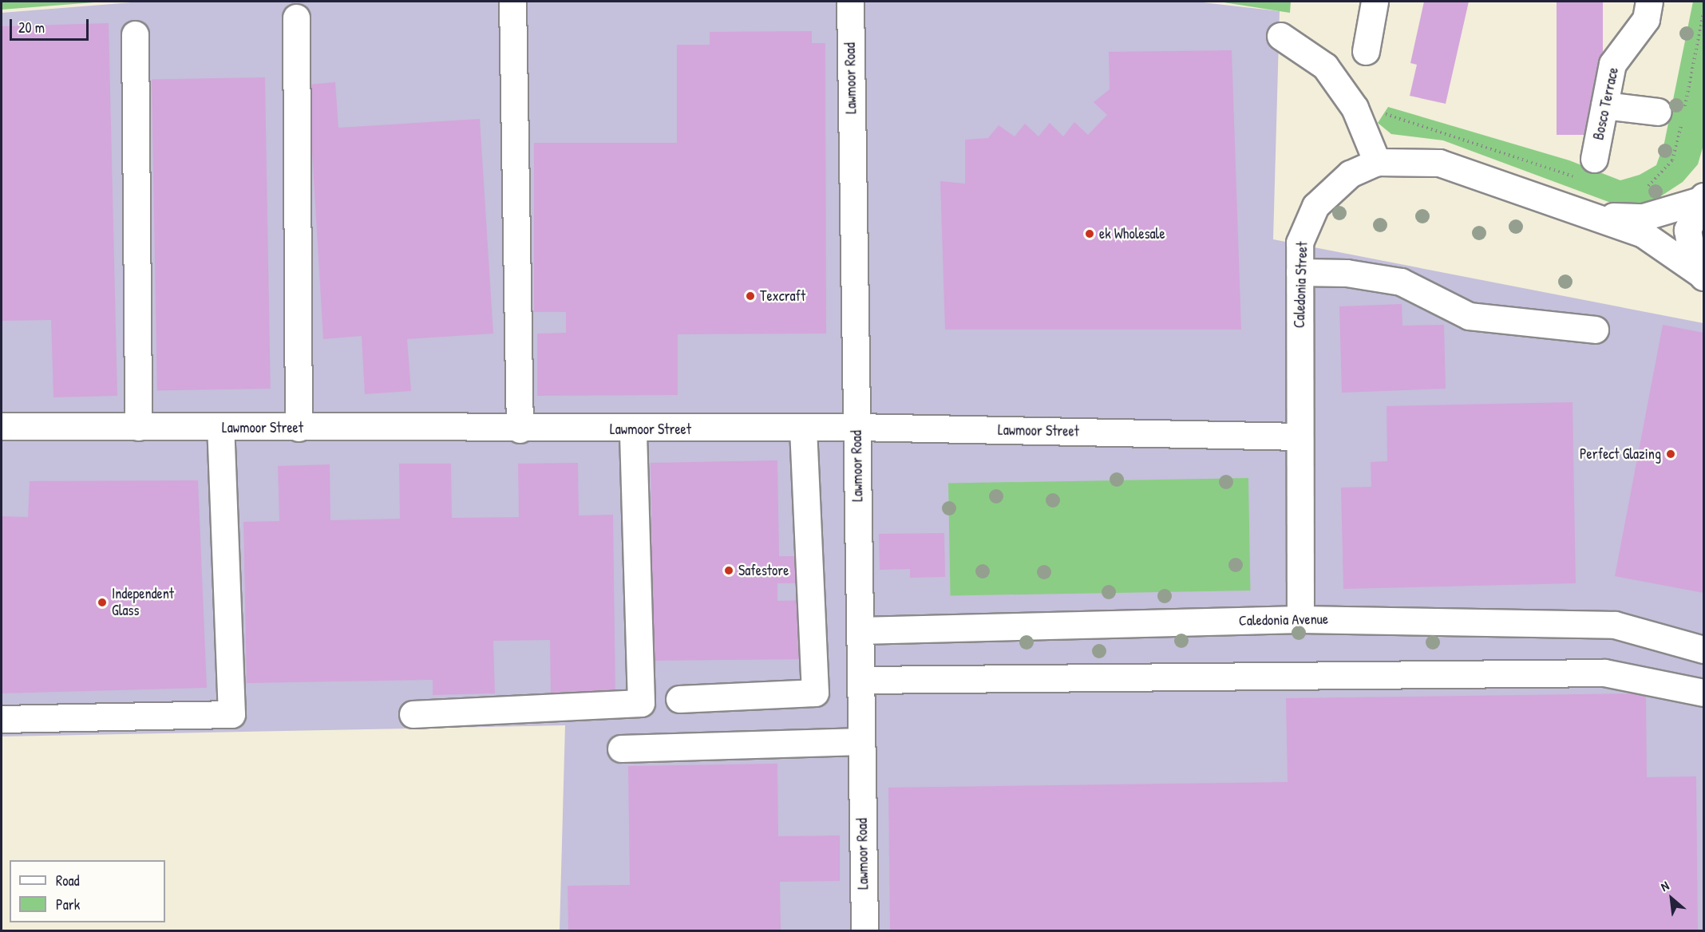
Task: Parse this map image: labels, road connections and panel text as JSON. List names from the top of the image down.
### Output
{
  "streets": {
    "street": [
      "Lawmoor Road",
      "Bosco Terrace",
      "Caledonia Street",
      "Lawmoor Street",
      "Caledonia Avenue"
    ]
  },
  "crossings": [
    ["Lawmoor Road", "Lawmoor Street"],
    ["Lawmoor Road", "Caledonia Avenue"],
    ["Caledonia Street", "Lawmoor Street"],
    ["Caledonia Street", "Caledonia Avenue"]
  ],
  "places": [
    "ek Wholesale",
    "Texcraft",
    "Perfect Glazing",
    "Safestore",
    "Independent Glass"
  ],
  "legend": ["Road", "Park"],
  "scale_bar": "20 m",
  "north": "top left"
}
